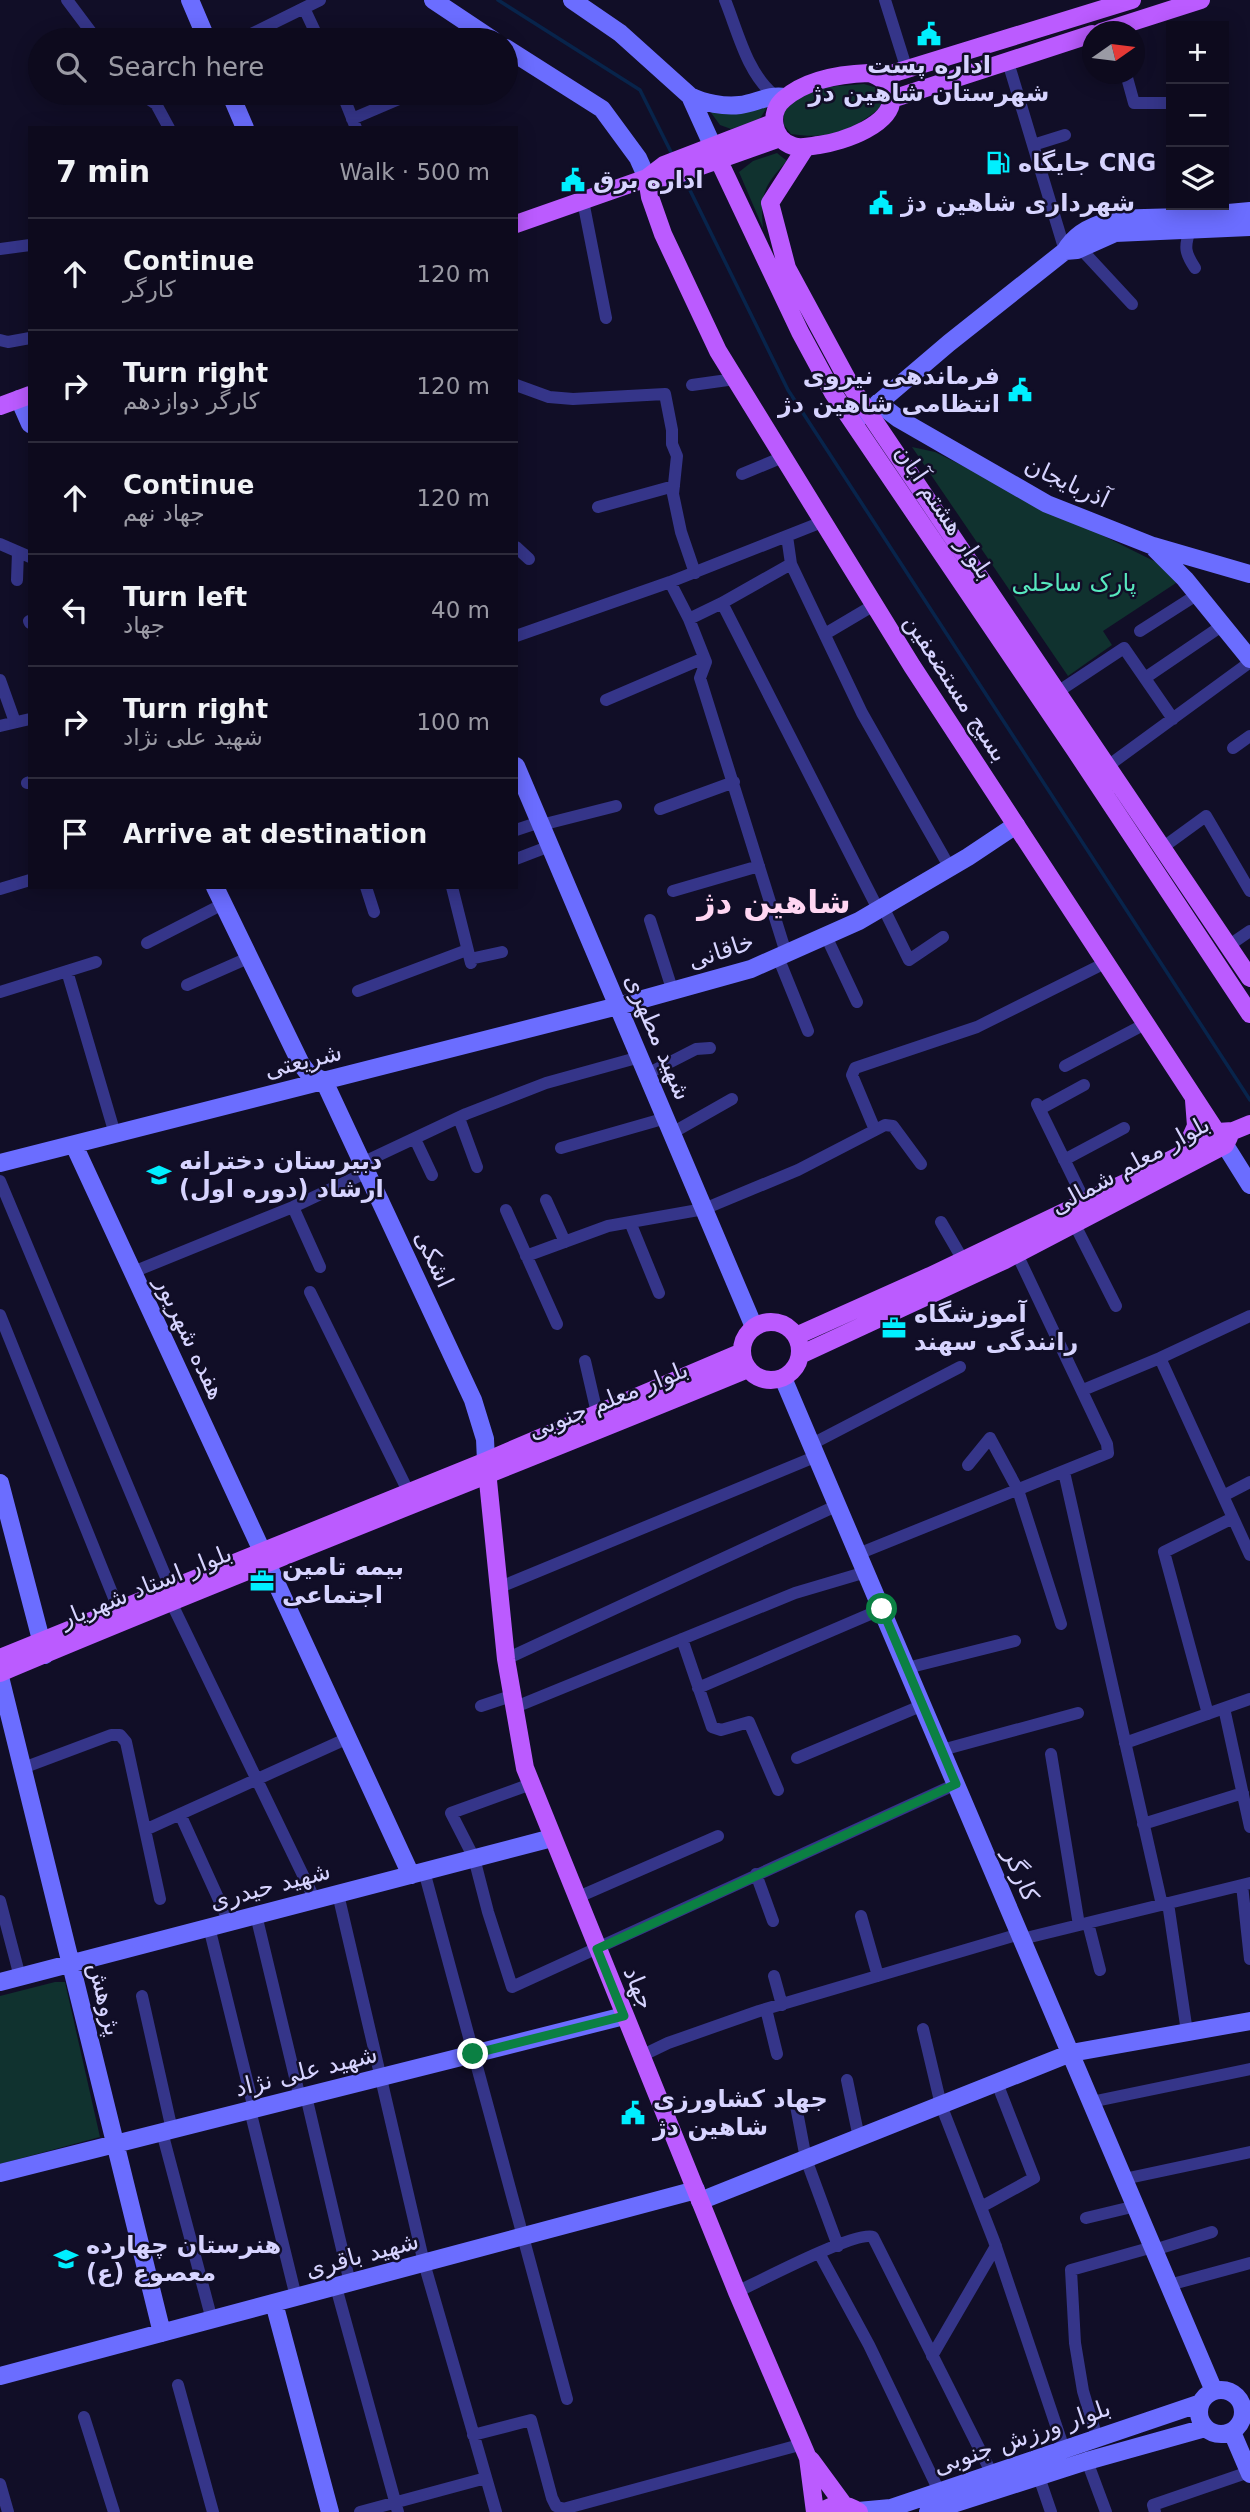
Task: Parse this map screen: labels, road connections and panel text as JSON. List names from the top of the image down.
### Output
{
  "streets": {
    "main road": [
      "بلوار هشتم آبان",
      "بسیج مستضعفین",
      "بلوار معلم شمالی",
      "بلوار معلم جنوبی",
      "بلوار استاد شهریار",
      "جهاد"
    ],
    "street": [
      "آذربایجان",
      "خاقانی",
      "شهید مطهری",
      "شریعتی",
      "اشکی",
      "هفده شهریور",
      "کارگر",
      "شهید حیدری",
      "پژوهش",
      "شهید علی نژاد",
      "شهید باقری",
      "بلوار ورزش جنوبی"
    ]
  },
  "crossings": [
    ["آذربایجان", "بلوار هشتم آبان"],
    ["بسیج مستضعفین", "خاقانی"],
    ["بسیج مستضعفین", "بلوار معلم شمالی"],
    ["خاقانی", "شهید مطهری"],
    ["خاقانی", "شریعتی"],
    ["شهید مطهری", "شریعتی"],
    ["شهید مطهری", "بلوار معلم شمالی"],
    ["شهید مطهری", "بلوار معلم جنوبی"],
    ["شهید مطهری", "کارگر"],
    ["شریعتی", "اشکی"],
    ["شریعتی", "هفده شهریور"],
    ["بلوار معلم شمالی", "بلوار معلم جنوبی"],
    ["بلوار معلم شمالی", "کارگر"],
    ["اشکی", "بلوار معلم جنوبی"],
    ["اشکی", "جهاد"],
    ["هفده شهریور", "بلوار معلم جنوبی"],
    ["هفده شهریور", "بلوار استاد شهریار"],
    ["هفده شهریور", "شهید حیدری"],
    ["بلوار معلم جنوبی", "بلوار استاد شهریار"],
    ["بلوار معلم جنوبی", "کارگر"],
    ["بلوار معلم جنوبی", "جهاد"],
    ["بلوار استاد شهریار", "پژوهش"],
    ["کارگر", "شهید باقری"],
    ["کارگر", "بلوار ورزش جنوبی"],
    ["شهید حیدری", "جهاد"],
    ["شهید حیدری", "پژوهش"],
    ["جهاد", "شهید علی نژاد"],
    ["جهاد", "شهید باقری"],
    ["جهاد", "بلوار ورزش جنوبی"],
    ["پژوهش", "شهید علی نژاد"],
    ["پژوهش", "شهید باقری"]
  ],
  "districts": ["شاهین دژ"],
  "parks": ["پارک ساحلی"],
  "places": {
    "public building": [
      "اداره پست شهرستان شاهین دژ",
      "اداره برق",
      "شهرداری شاهین دژ",
      "فرماندهی نیروی انتظامی شاهین دژ",
      "جهاد کشاورزى شاهین دژ"
    ],
    "fuel station": ["جایگاه CNG"],
    "school or university": ["دبیرستان دخترانه ارشاد (دوره اول)", "هنرستان چهارده معصوع (ع)"],
    "office": ["آموزشگاه رانندگی سهند", "بیمه تامین اجتماعی"]
  },
  "north": "right",
  "page": {
    "map_buttons": ["+", "−"],
    "search": "Search here",
    "heading": ["7 min", "Walk · 500 m"],
    "list": [
      ["Continue", "کارگر", "120 m"],
      ["Turn right", "کارگر دوازدهم", "120 m"],
      ["Continue", "جهاد نهم", "120 m"],
      ["Turn left", "جهاد", "40 m"],
      ["Turn right", "شهید علی نژاد", "100 m"],
      "Arrive at destination"
    ]
  }
}
